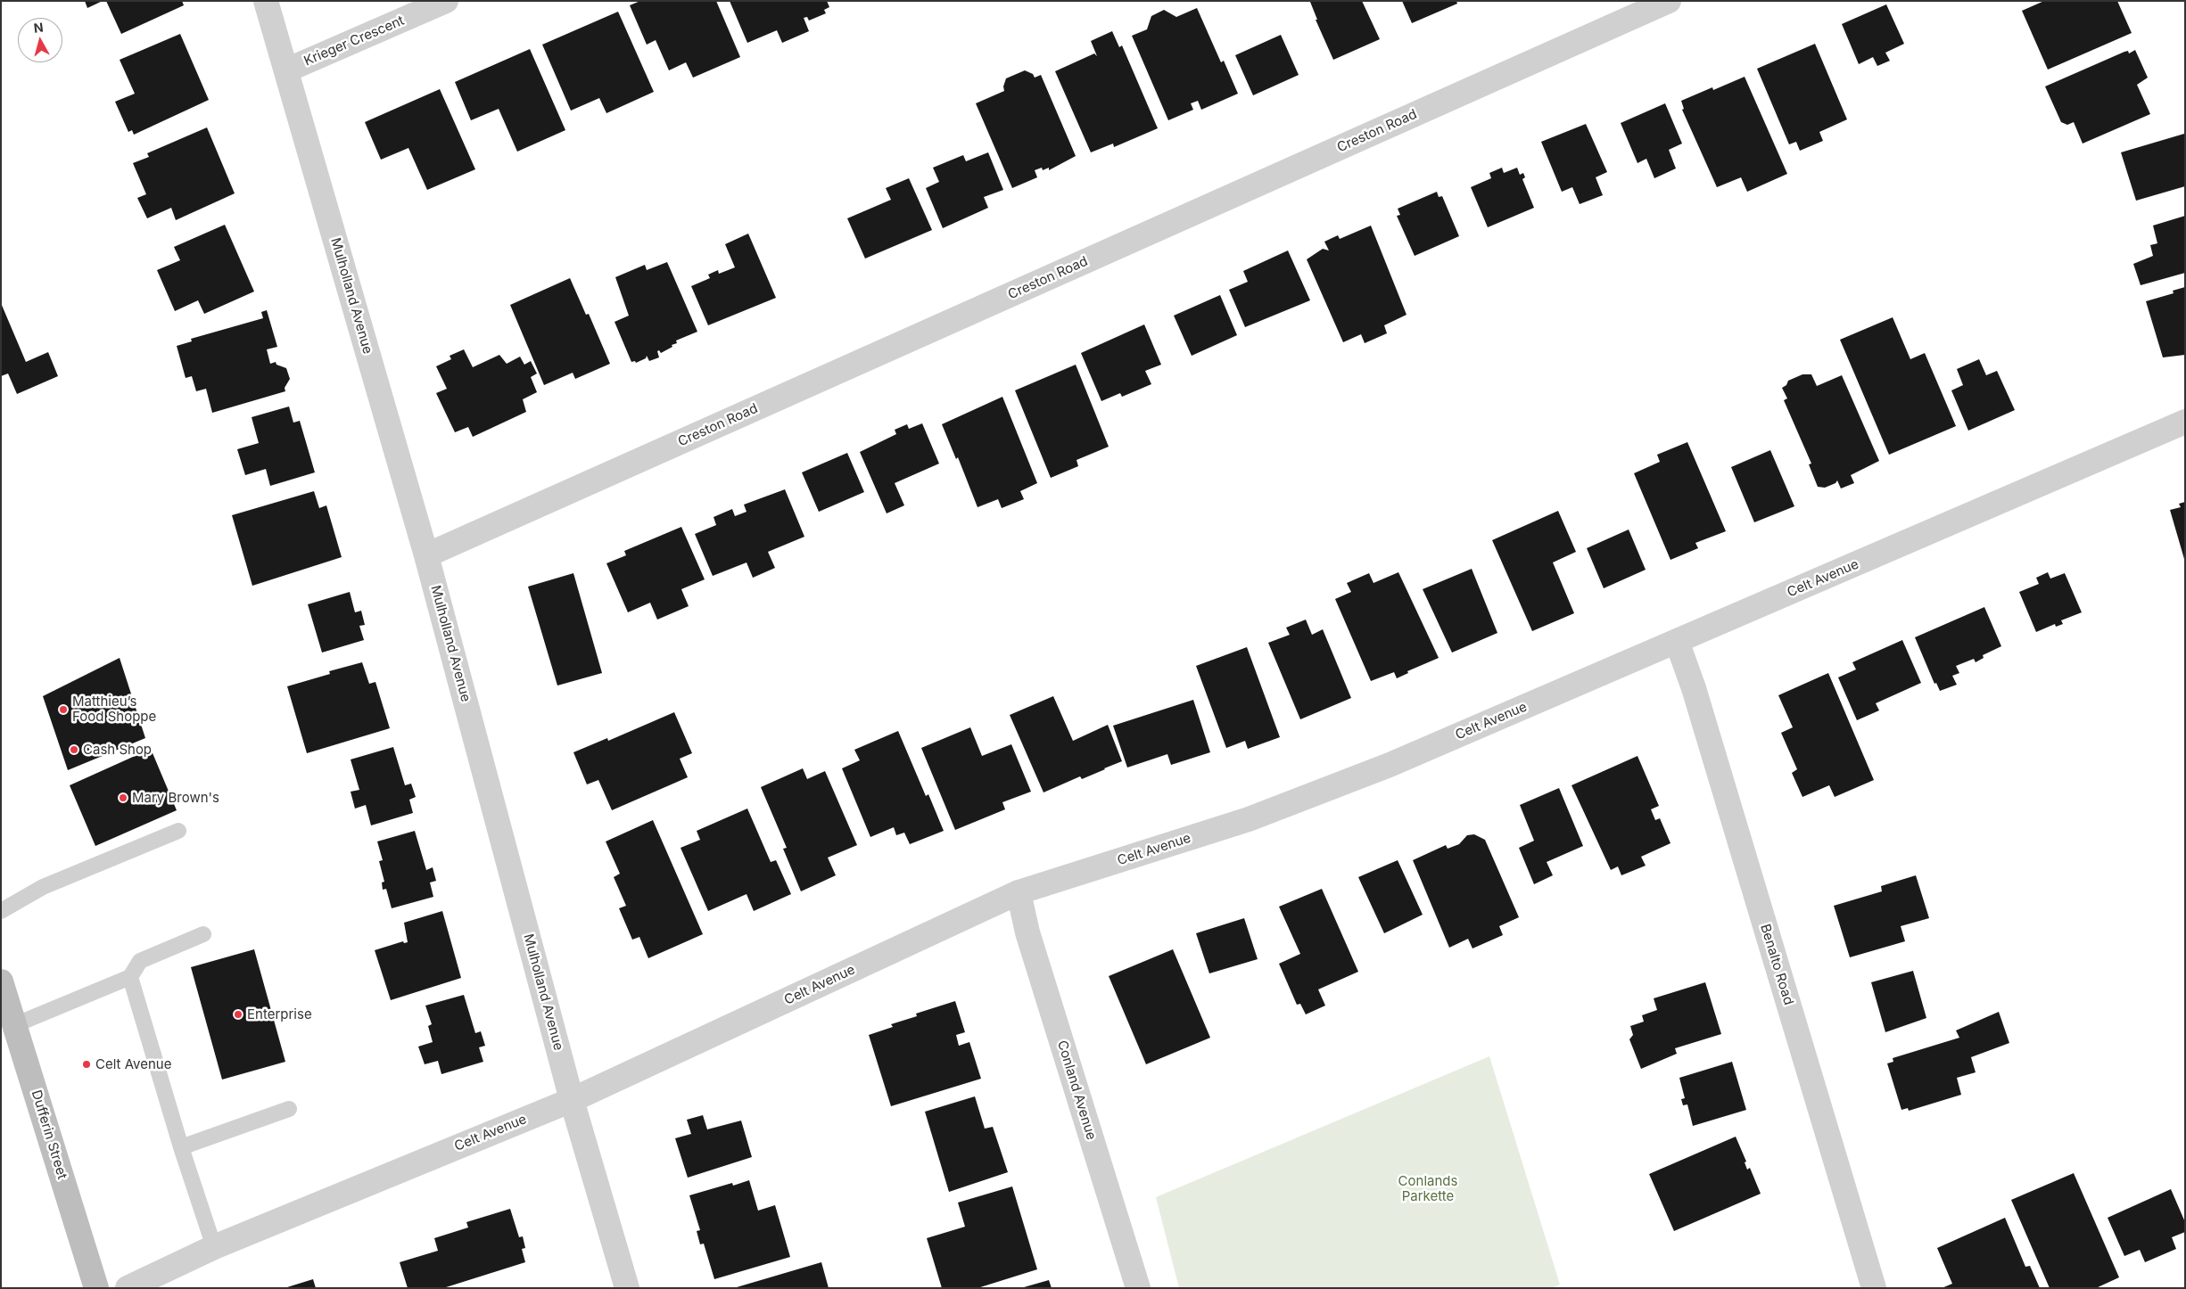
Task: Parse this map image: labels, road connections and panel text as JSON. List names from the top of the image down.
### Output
{
  "streets": {
    "main road": ["Dufferin Street"],
    "street": [
      "Krieger Crescent",
      "Creston Road",
      "Mulholland Avenue",
      "Celt Avenue",
      "Benalto Road",
      "Conland Avenue"
    ]
  },
  "crossings": [
    ["Krieger Crescent", "Mulholland Avenue"],
    ["Creston Road", "Mulholland Avenue"],
    ["Mulholland Avenue", "Celt Avenue"],
    ["Celt Avenue", "Benalto Road"],
    ["Celt Avenue", "Conland Avenue"]
  ],
  "parks": ["Conlands Parkette"],
  "places": [
    "Matthieu’s Food Shoppe",
    "Cash Shop",
    "Mary Brown's",
    "Enterprise",
    "Celt Avenue"
  ],
  "north": "top"
}
